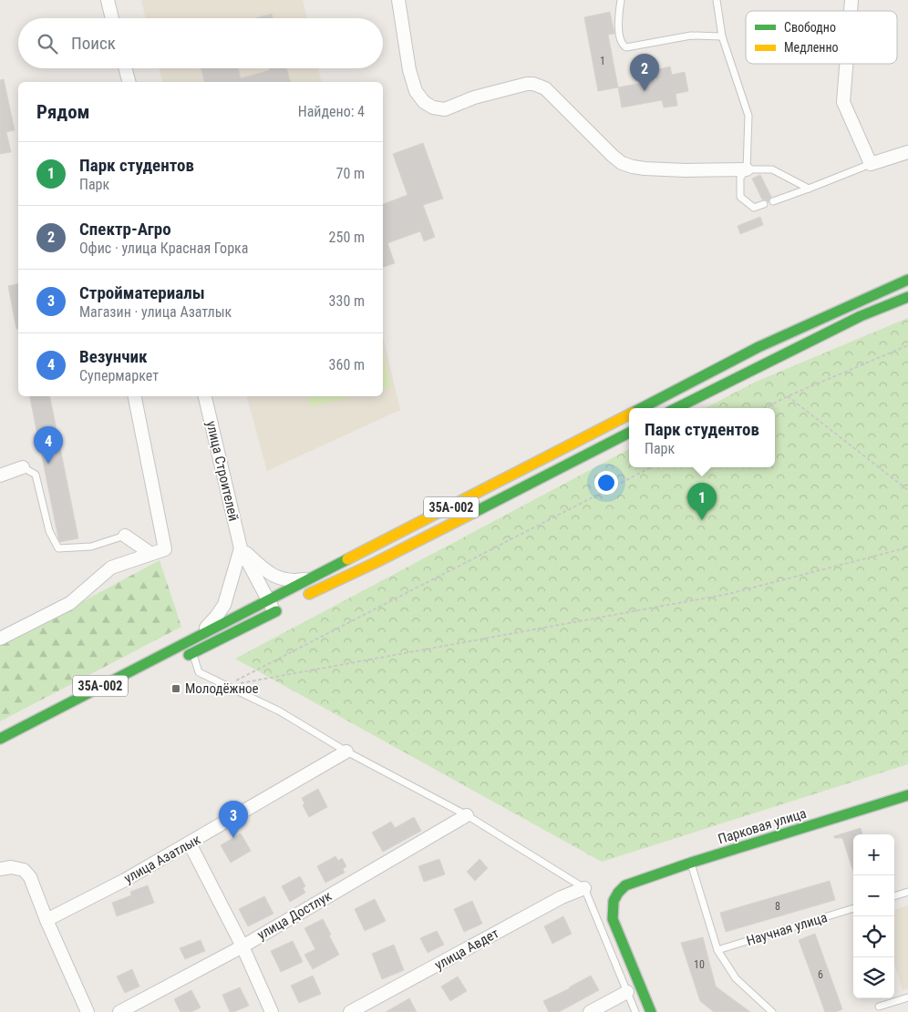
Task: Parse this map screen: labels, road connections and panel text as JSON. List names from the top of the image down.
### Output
{
  "streets": {
    "main road": ["35А-002", "Парковая улица"],
    "street": [
      "улица Строителей",
      "улица Азатлык",
      "улица Достлук",
      "улица Авдет"
    ],
    "lane": ["Научная улица"]
  },
  "crossings": [
    ["улица Строителей", "35А-002"]
  ],
  "places": {
    "transit": ["Молодёжное"]
  },
  "house_numbers": [
    "1",
    "8",
    "10",
    "6"
  ],
  "legend": ["Свободно", "Медленно"],
  "page": {
    "search": "Поиск",
    "pins": [
      "2",
      "4",
      "1",
      "3"
    ],
    "heading": ["Рядом", "Найдено: 4"],
    "list": [
      {
        "mark": "1",
        "name": "Парк студентов",
        "note": "Парк",
        "value": "70 m"
      },
      {
        "mark": "2",
        "name": "Спектр-Агро",
        "note": "Офис · улица Красная Горка",
        "value": "250 m"
      },
      {
        "mark": "3",
        "name": "Стройматериалы",
        "note": "Магазин · улица Азатлык",
        "value": "330 m"
      },
      {
        "mark": "4",
        "name": "Везунчик",
        "note": "Супермаркет",
        "value": "360 m"
      }
    ],
    "popup": ["Парк студентов", "Парк"],
    "map_buttons": ["+", "−"]
  }
}
